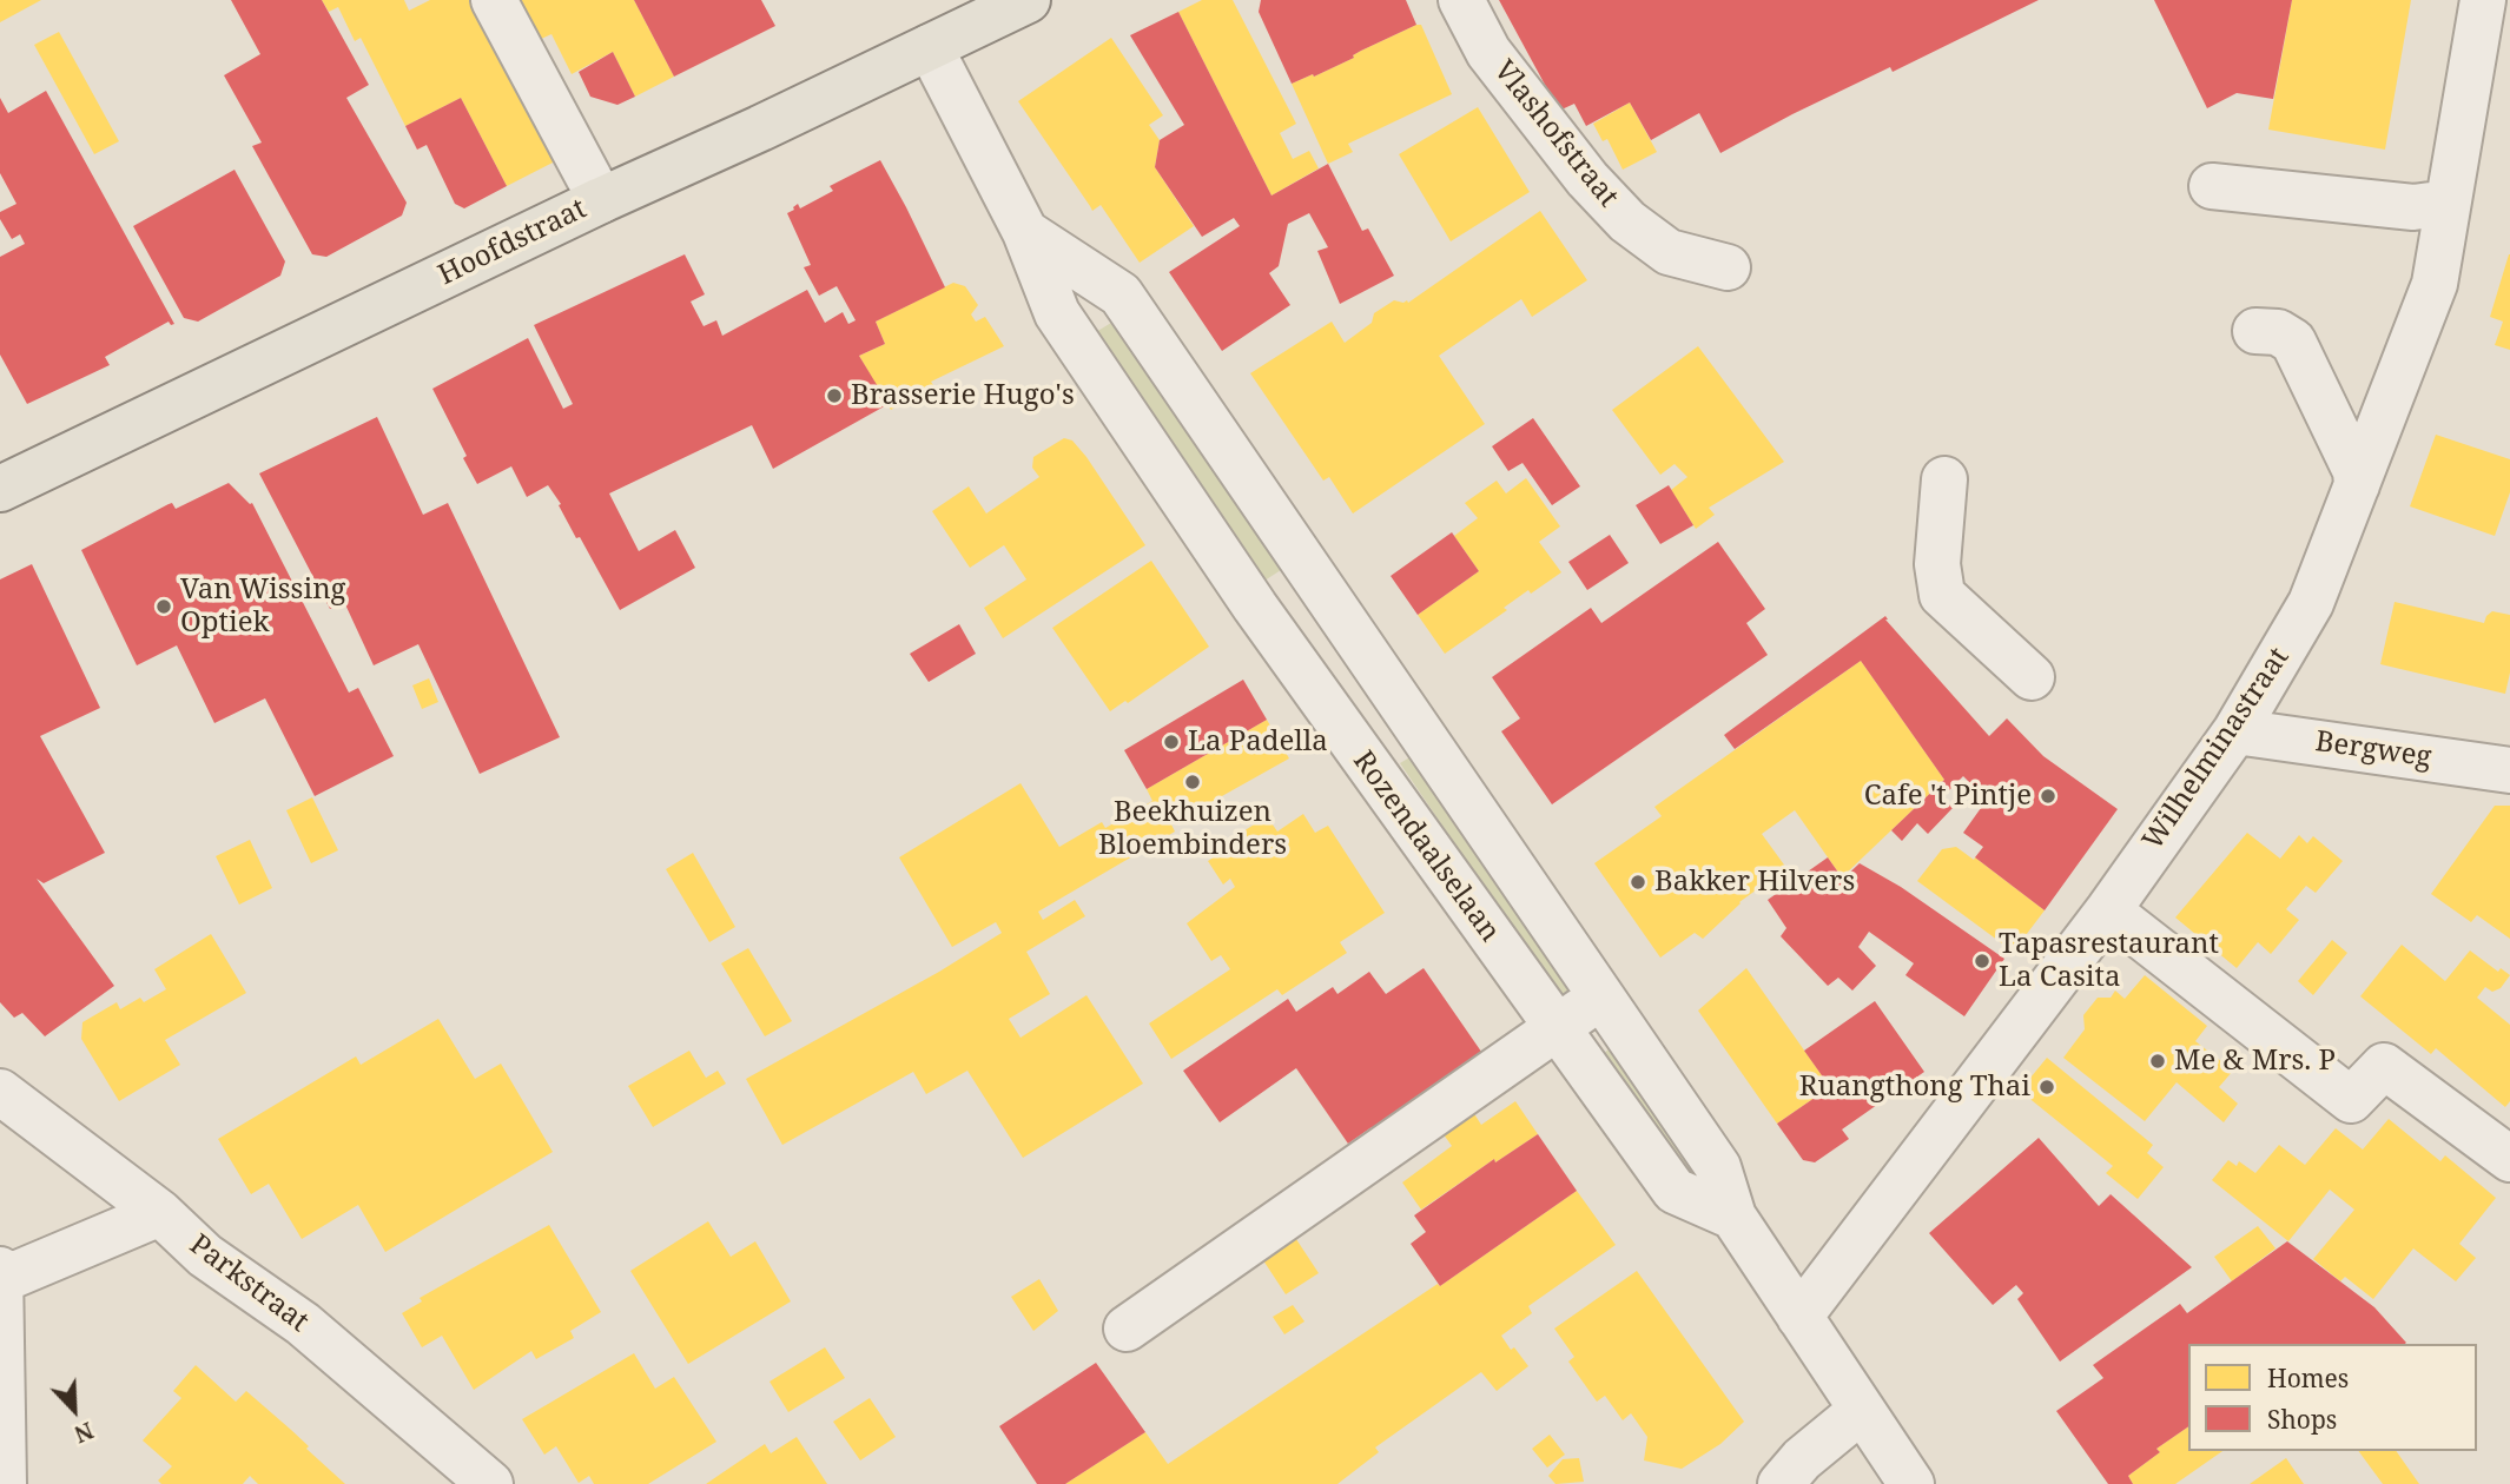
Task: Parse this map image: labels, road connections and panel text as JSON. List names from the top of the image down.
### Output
{
  "streets": {
    "main road": ["Hoofdstraat"],
    "street": [
      "Vlashofstraat",
      "Wilhelminastraat",
      "Bergweg",
      "Rozendaalselaan",
      "Parkstraat"
    ]
  },
  "crossings": [
    ["Hoofdstraat", "Rozendaalselaan"],
    ["Wilhelminastraat", "Bergweg"],
    ["Wilhelminastraat", "Rozendaalselaan"]
  ],
  "places": [
    "Brasserie Hugo's",
    "Van Wissing Optiek",
    "La Padella",
    "Beekhuizen Bloembinders",
    "Cafe 't Pintje",
    "Bakker Hilvers",
    "Tapasrestaurant La Casita",
    "Me & Mrs. P",
    "Ruangthong Thai"
  ],
  "legend": ["Homes", "Shops"],
  "north": "bottom right"
}
